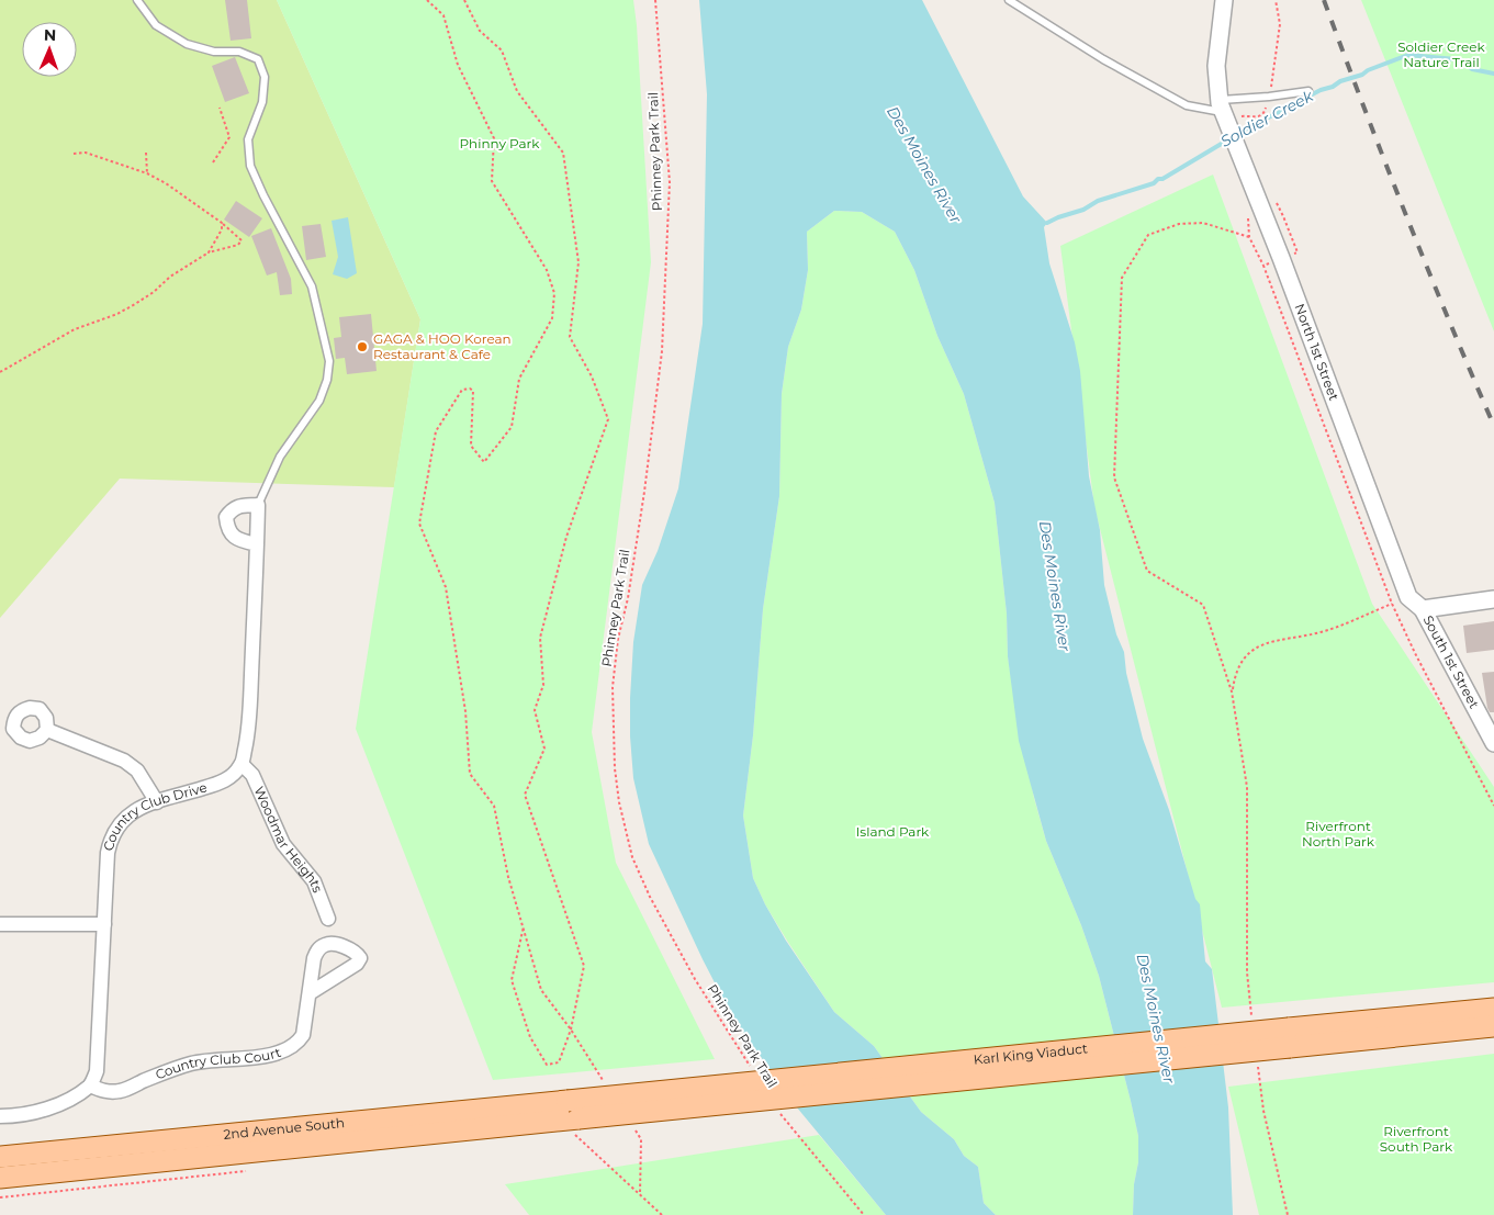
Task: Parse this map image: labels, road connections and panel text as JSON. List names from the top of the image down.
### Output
{
  "streets": {
    "main road": ["Karl King Viaduct", "2nd Avenue South"],
    "street": [
      "North 1st Street",
      "South 1st Street",
      "Country Club Drive",
      "Woodmar Heights",
      "Country Club Court"
    ],
    "path": ["Phinney Park Trail"]
  },
  "crossings": [
    ["North 1st Street", "South 1st Street"],
    ["Country Club Drive", "Woodmar Heights"],
    ["Country Club Drive", "Country Club Court"],
    ["Karl King Viaduct", "2nd Avenue South"]
  ],
  "water": ["Soldier Creek", "Des Moines River"],
  "parks": [
    "Soldier Creek Nature Trail",
    "Phinny Park",
    "Riverfront North Park",
    "Island Park",
    "Riverfront South Park"
  ],
  "places": ["GAGA & HOO Korean Restaurant & Cafe"],
  "north": "top"
}
